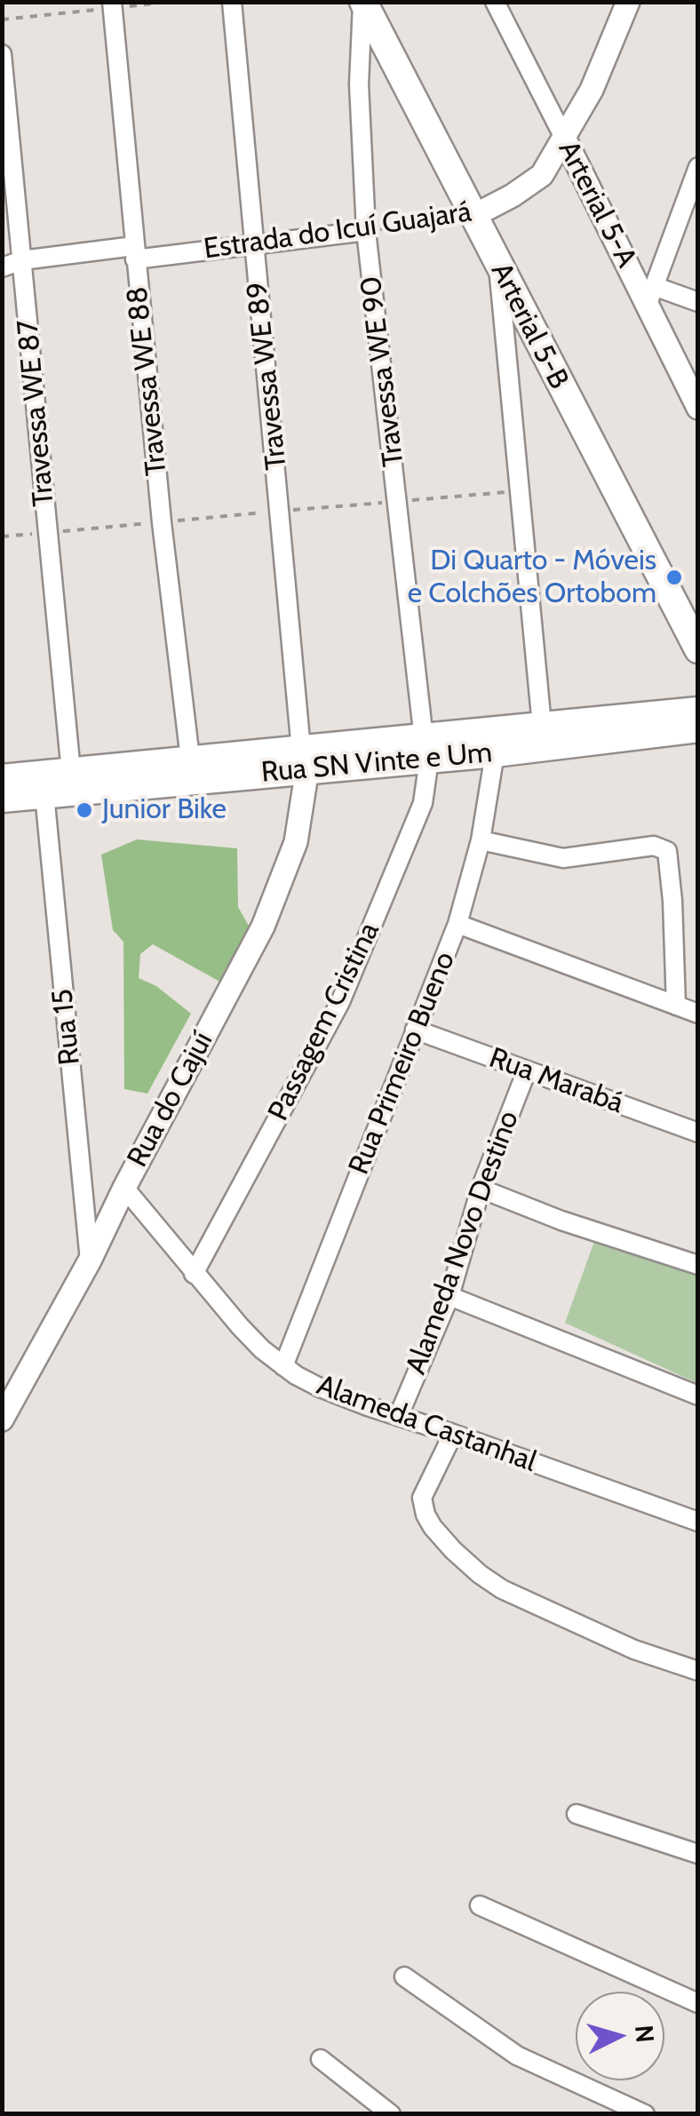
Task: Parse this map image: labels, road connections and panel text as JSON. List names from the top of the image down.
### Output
{
  "streets": {
    "main road": ["Arterial 5-B", "Rua SN Vinte e Um"],
    "street": [
      "Arterial 5-A",
      "Estrada do Icuí Guajará",
      "Travessa WE 90",
      "Travessa WE 89",
      "Travessa WE 88",
      "Travessa WE 87",
      "Passagem Cristina",
      "Rua 15",
      "Rua Primeiro Bueno",
      "Rua Marabá",
      "Rua do Cajuí",
      "Alameda Novo Destino",
      "Alameda Castanhal"
    ]
  },
  "crossings": [
    ["Arterial 5-A", "Estrada do Icuí Guajará"],
    ["Estrada do Icuí Guajará", "Arterial 5-B"],
    ["Estrada do Icuí Guajará", "Travessa WE 90"],
    ["Estrada do Icuí Guajará", "Travessa WE 89"],
    ["Estrada do Icuí Guajará", "Travessa WE 88"],
    ["Estrada do Icuí Guajará", "Travessa WE 87"],
    ["Arterial 5-B", "Travessa WE 90"],
    ["Travessa WE 90", "Rua SN Vinte e Um"],
    ["Travessa WE 90", "Passagem Cristina"],
    ["Travessa WE 89", "Rua SN Vinte e Um"],
    ["Travessa WE 89", "Rua do Cajuí"],
    ["Travessa WE 88", "Rua SN Vinte e Um"],
    ["Travessa WE 87", "Rua SN Vinte e Um"],
    ["Rua SN Vinte e Um", "Passagem Cristina"],
    ["Rua SN Vinte e Um", "Rua 15"],
    ["Rua SN Vinte e Um", "Rua Primeiro Bueno"],
    ["Rua SN Vinte e Um", "Rua do Cajuí"],
    ["Passagem Cristina", "Alameda Castanhal"],
    ["Rua 15", "Rua do Cajuí"],
    ["Rua Primeiro Bueno", "Rua Marabá"],
    ["Rua Primeiro Bueno", "Alameda Castanhal"],
    ["Rua Marabá", "Alameda Novo Destino"],
    ["Rua do Cajuí", "Alameda Castanhal"],
    ["Alameda Novo Destino", "Alameda Castanhal"]
  ],
  "places": ["Di Quarto - Móveis e Colchões Ortobom", "Junior Bike"],
  "north": "right"
}
